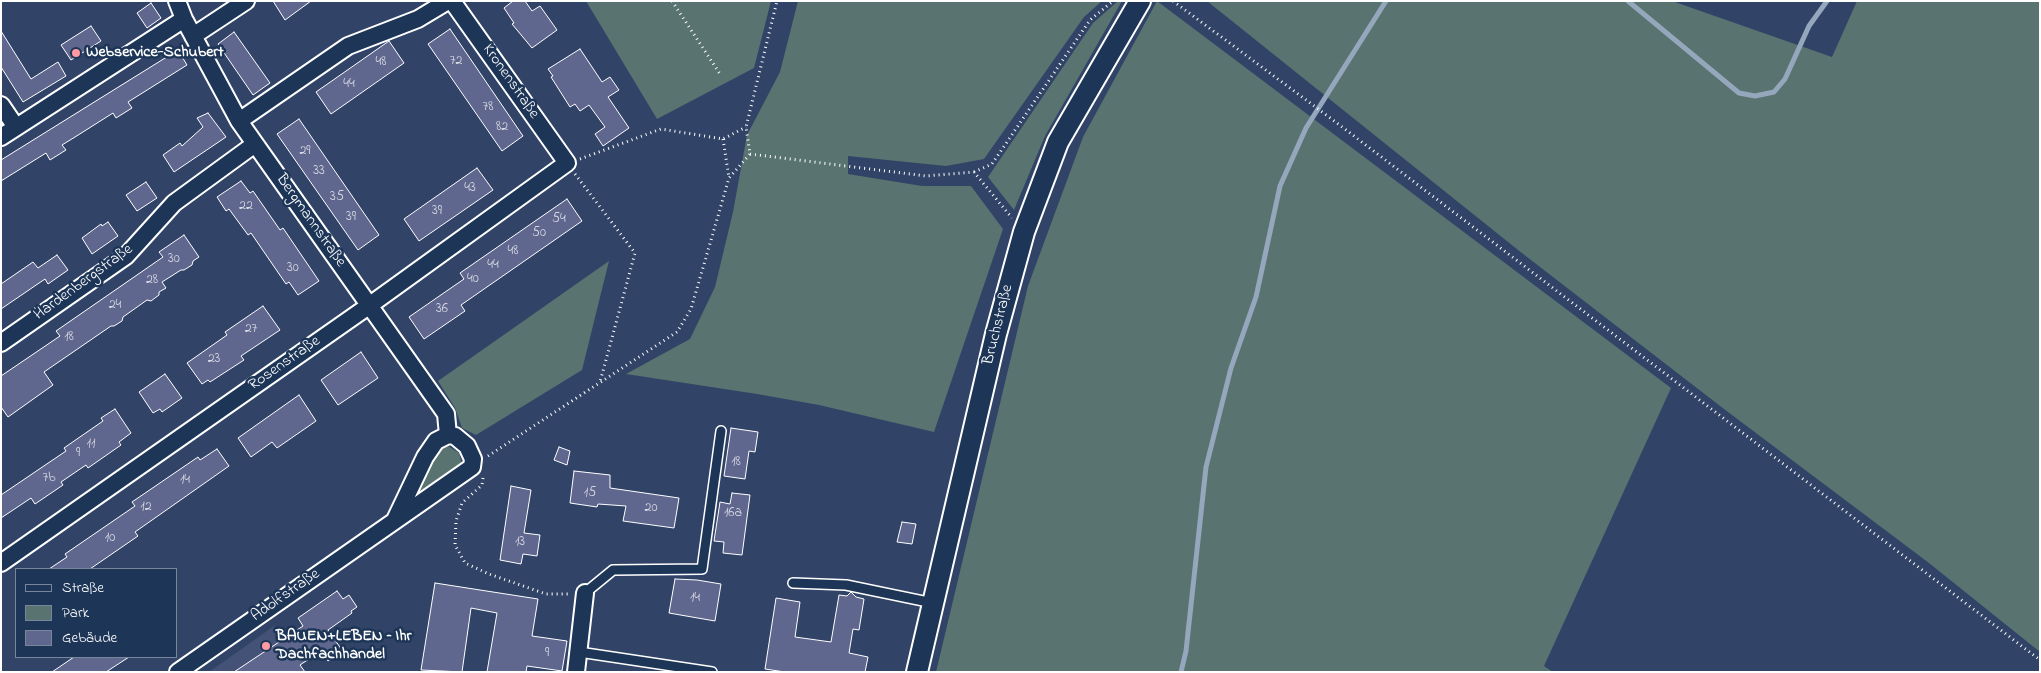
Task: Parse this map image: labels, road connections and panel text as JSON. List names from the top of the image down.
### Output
{
  "streets": {
    "street": [
      "Kronenstraße",
      "Bergmannstraße",
      "Hardenbergstraße",
      "Bruchstraße",
      "Rosenstraße",
      "Adolfstraße"
    ]
  },
  "crossings": [
    ["Kronenstraße", "Rosenstraße"],
    ["Bergmannstraße", "Hardenbergstraße"],
    ["Bergmannstraße", "Rosenstraße"],
    ["Bergmannstraße", "Adolfstraße"]
  ],
  "places": ["Webservice-Schubert", "BAUEN+LEBEN – Ihr Dachfachhandel"],
  "house_numbers": [
    "72",
    "48",
    "44",
    "78",
    "82",
    "29",
    "33",
    "43",
    "35",
    "22",
    "39",
    "39",
    "54",
    "50",
    "48",
    "30",
    "44",
    "30",
    "40",
    "28",
    "24",
    "36",
    "27",
    "18",
    "23",
    "11",
    "9",
    "18",
    "7b",
    "14",
    "15",
    "12",
    "20",
    "16a",
    "10",
    "13",
    "14",
    "9"
  ],
  "legend": ["Straße", "Park", "Gebäude"]
}
